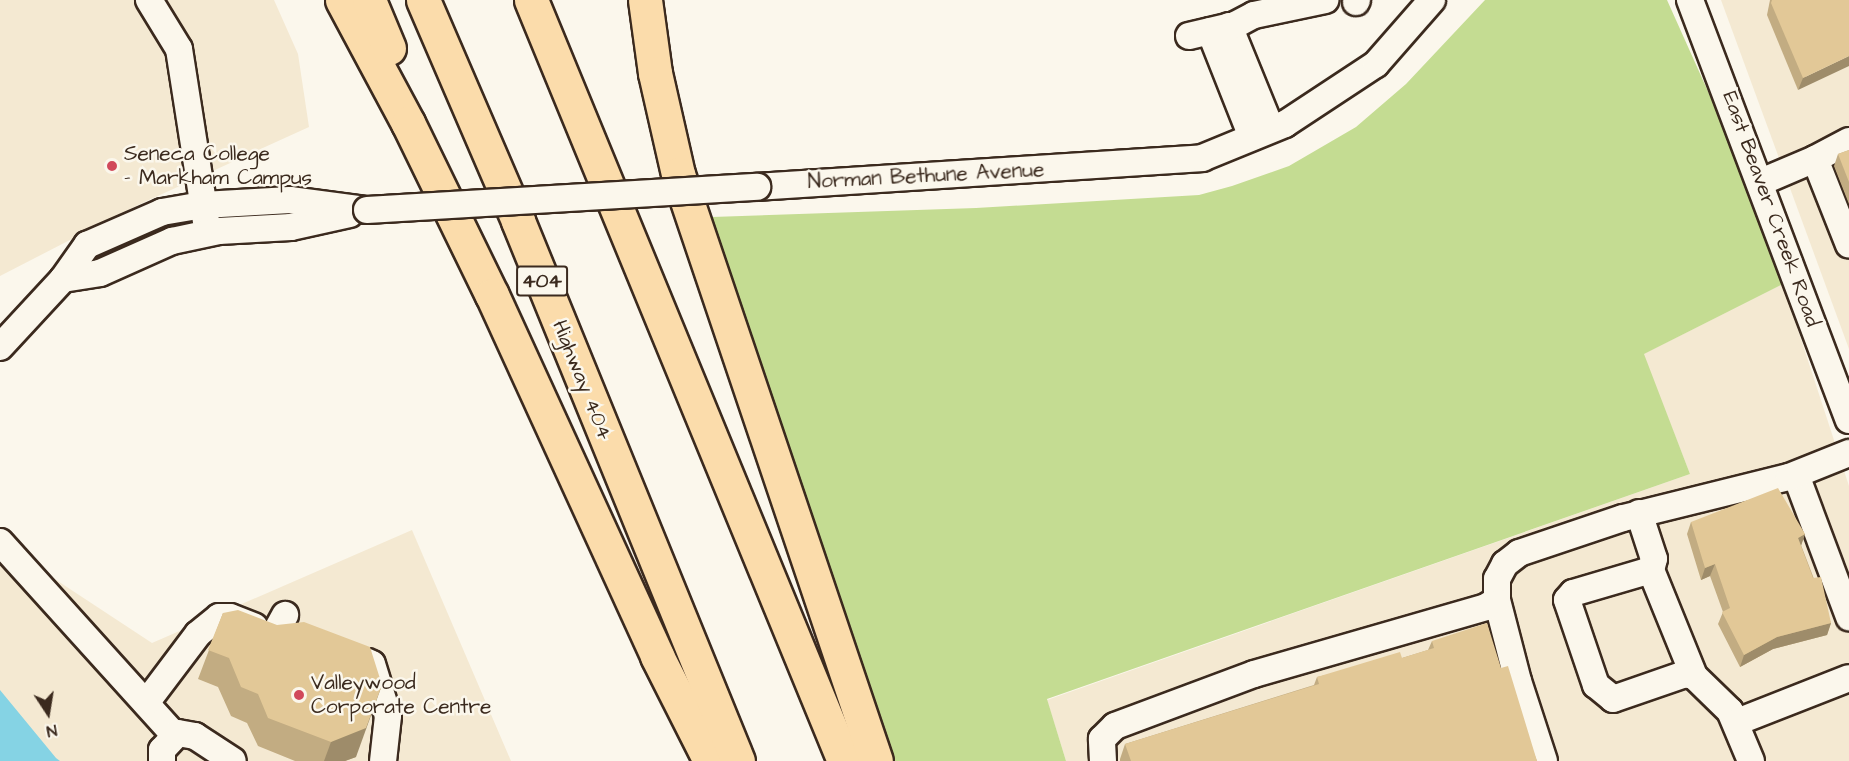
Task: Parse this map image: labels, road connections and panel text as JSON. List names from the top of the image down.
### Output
{
  "streets": {
    "highway": ["404", "Highway 404"],
    "street": ["Norman Bethune Avenue", "East Beaver Creek Road"]
  },
  "places": ["Seneca College - Markham Campus", "Valleywood Corporate Centre"],
  "north": "bottom"
}
